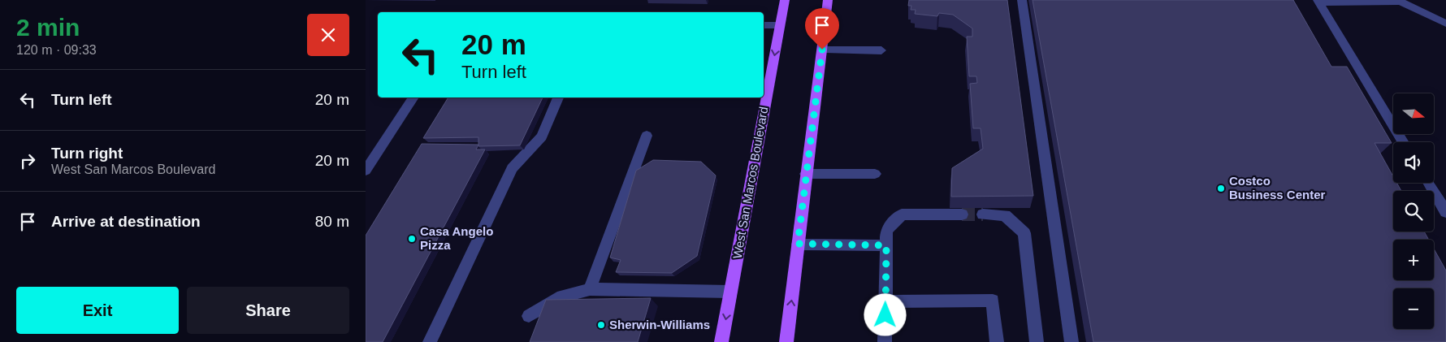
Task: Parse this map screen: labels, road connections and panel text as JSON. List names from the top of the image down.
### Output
{
  "streets": {
    "main road": ["West San Marcos Boulevard"]
  },
  "places": ["Costco Business Center", "Casa Angelo Pizza", "Sherwin-Williams"],
  "north": "right",
  "page": {
    "heading": ["2 min", "120 m · 09:33"],
    "turn": ["20 m", "Turn left"],
    "list": [
      {
        "name": "Turn left",
        "value": "20 m"
      },
      {
        "name": "Turn right",
        "note": "West San Marcos Boulevard",
        "value": "20 m"
      },
      {
        "name": "Arrive at destination",
        "value": "80 m"
      }
    ],
    "map_buttons": ["+", "−"],
    "buttons": ["Exit", "Share"]
  }
}
